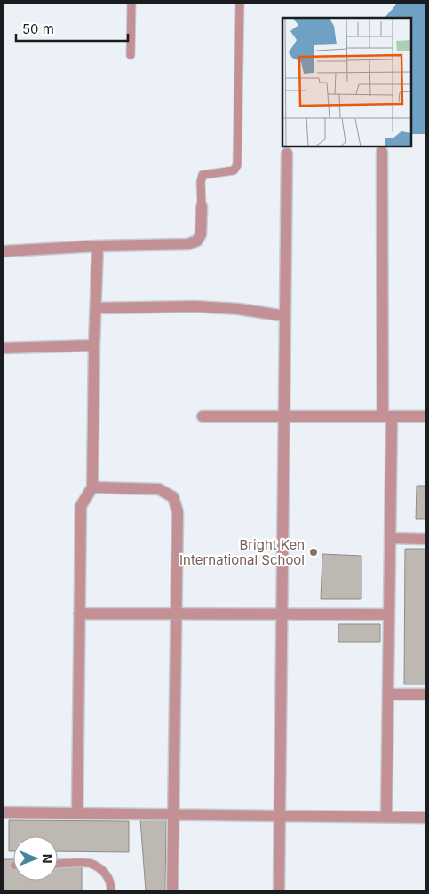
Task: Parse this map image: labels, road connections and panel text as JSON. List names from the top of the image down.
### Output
{
  "places": ["Bright Ken International School"],
  "scale_bar": "50 m",
  "north": "right"
}
